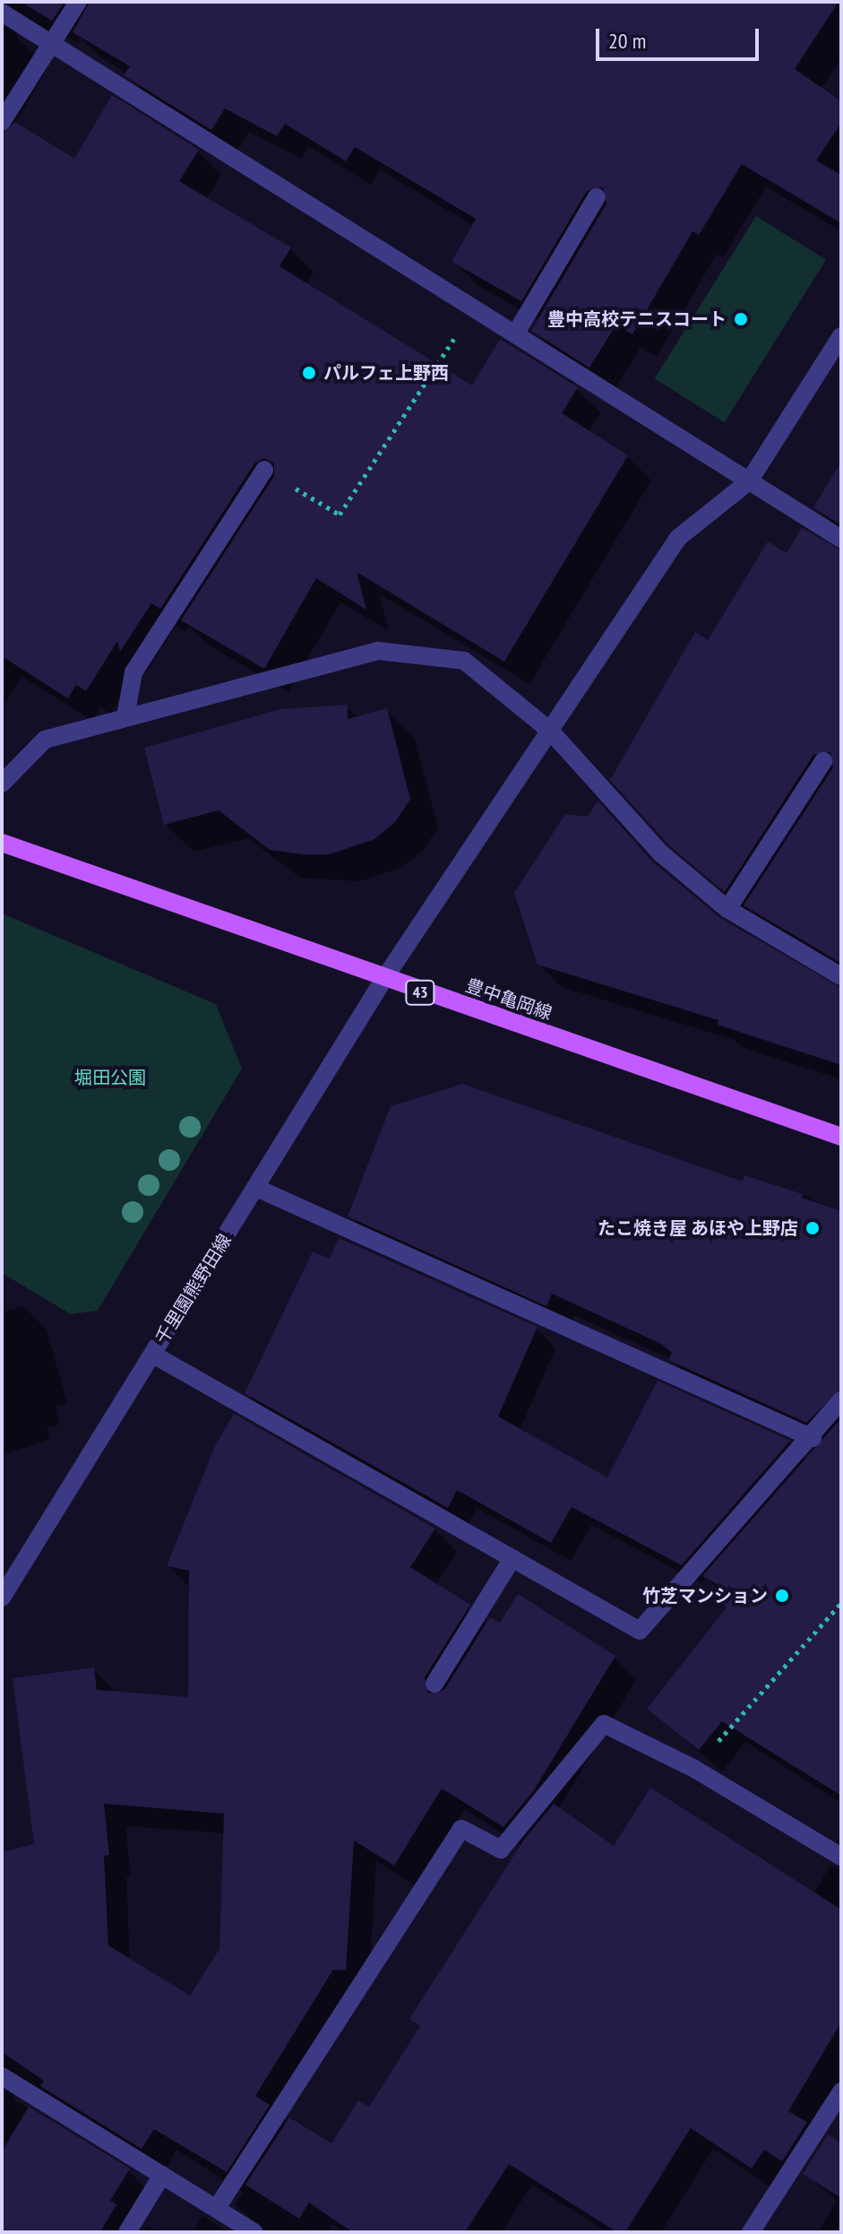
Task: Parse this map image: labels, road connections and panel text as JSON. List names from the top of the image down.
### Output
{
  "streets": {
    "main road": ["43", "豊中亀岡線"],
    "street": ["千里園熊野田線"]
  },
  "crossings": [
    ["豊中亀岡線", "千里園熊野田線"]
  ],
  "parks": ["堀田公園"],
  "places": [
    "豊中高校テニスコート",
    "パルフェ上野西",
    "たこ焼き屋 あほや上野店",
    "竹芝マンション"
  ],
  "scale_bar": "20 m"
}
